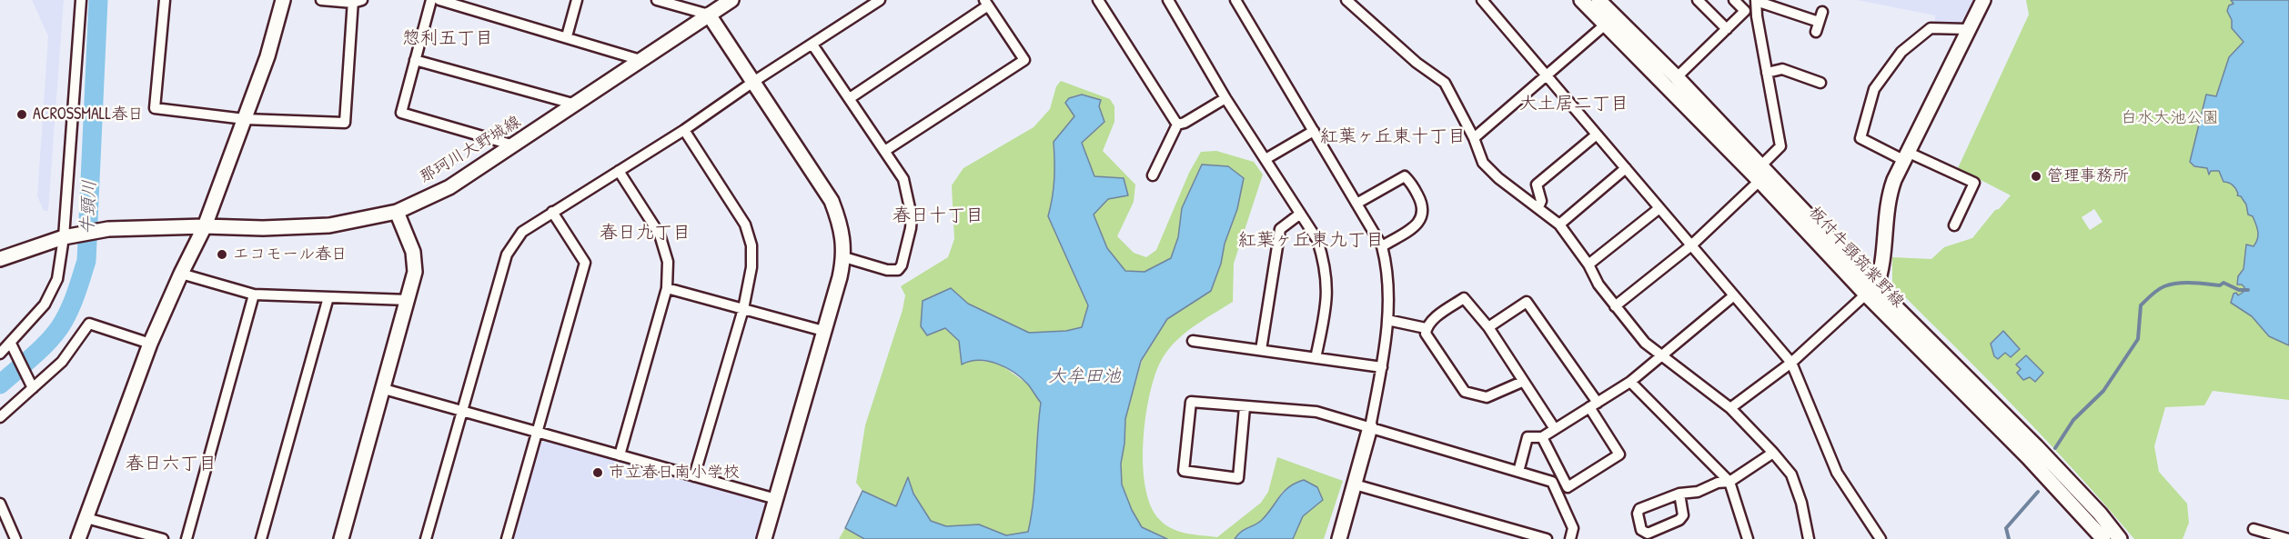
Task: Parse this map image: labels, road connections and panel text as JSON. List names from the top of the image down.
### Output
{
  "streets": {
    "main road": ["那珂川大野城線", "板付牛頸筑紫野線"]
  },
  "districts": [
    "惣利五丁目",
    "大土居二丁目",
    "紅葉ヶ丘東十丁目",
    "春日十丁目",
    "春日九丁目",
    "紅葉ヶ丘東九丁目",
    "春日六丁目"
  ],
  "water": ["牛頸川", "大牟田池"],
  "parks": ["白水大池公園"],
  "places": [
    "ACROSSMALL春日",
    "管理事務所",
    "エコモール春日",
    "市立春日南小学校"
  ]
}
